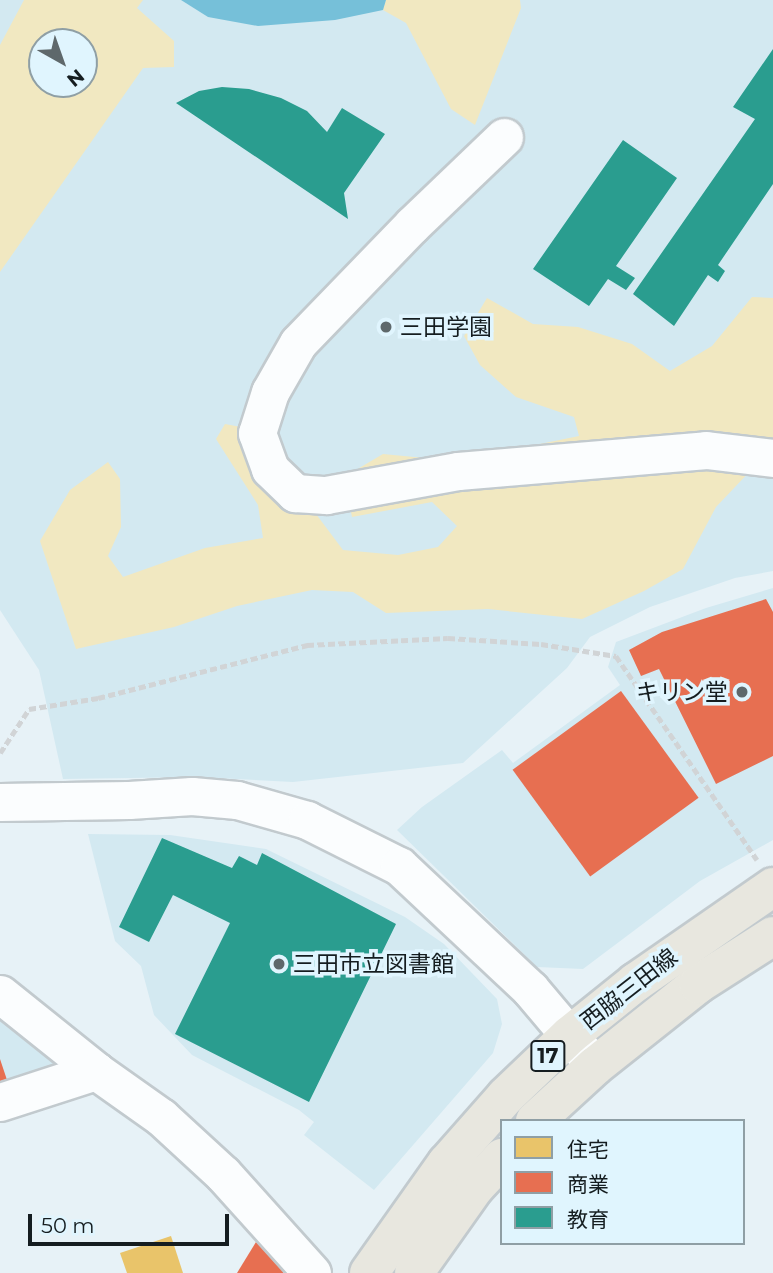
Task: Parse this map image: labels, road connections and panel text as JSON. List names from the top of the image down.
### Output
{
  "streets": {
    "main road": ["西脇三田線", "17"]
  },
  "places": ["三田学園", "キリン堂", "三田市立図書館"],
  "legend": ["住宅", "商業", "教育"],
  "scale_bar": "50 m",
  "north": "bottom right"
}
